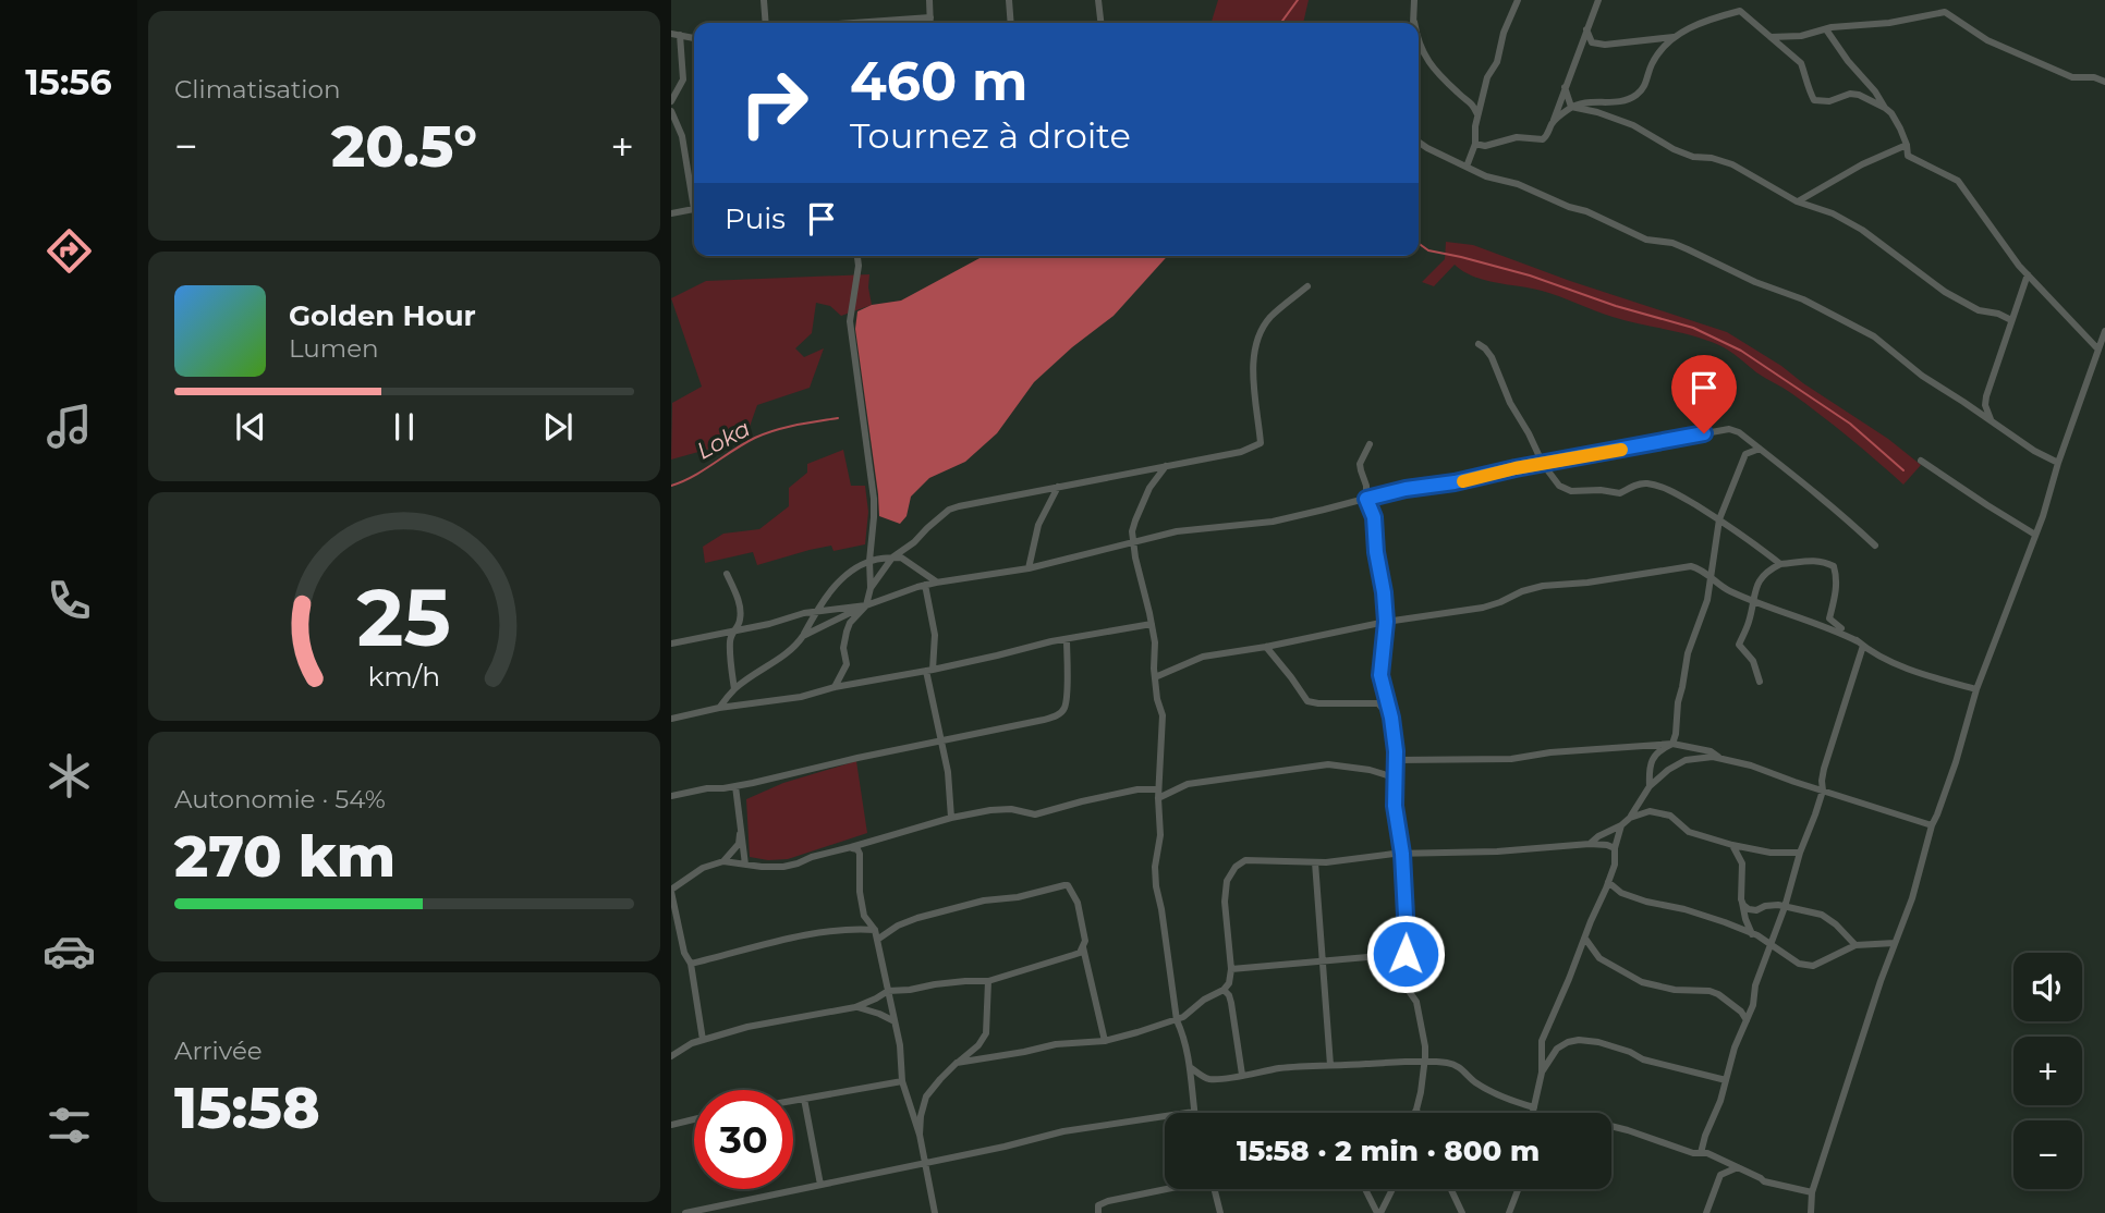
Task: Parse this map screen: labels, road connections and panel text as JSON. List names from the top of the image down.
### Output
{
  "water": ["Loka"],
  "page": {
    "tabs": "15:56",
    "tile": [
      "Climatisation",
      ["Autonomie · 54%", "270 km"],
      ["Arrivée", "15:58"]
    ],
    "turn": ["460 m", "Tournez à droite"],
    "heat": ["−", "20.5°", "+"],
    "then": "Puis",
    "song": ["Golden Hour", "Lumen"],
    "map_buttons": ["+", "−"],
    "limit": "30",
    "trip": "15:58 · 2 min · 800 m",
    "gauge": ["25", "km/h"]
  }
}
